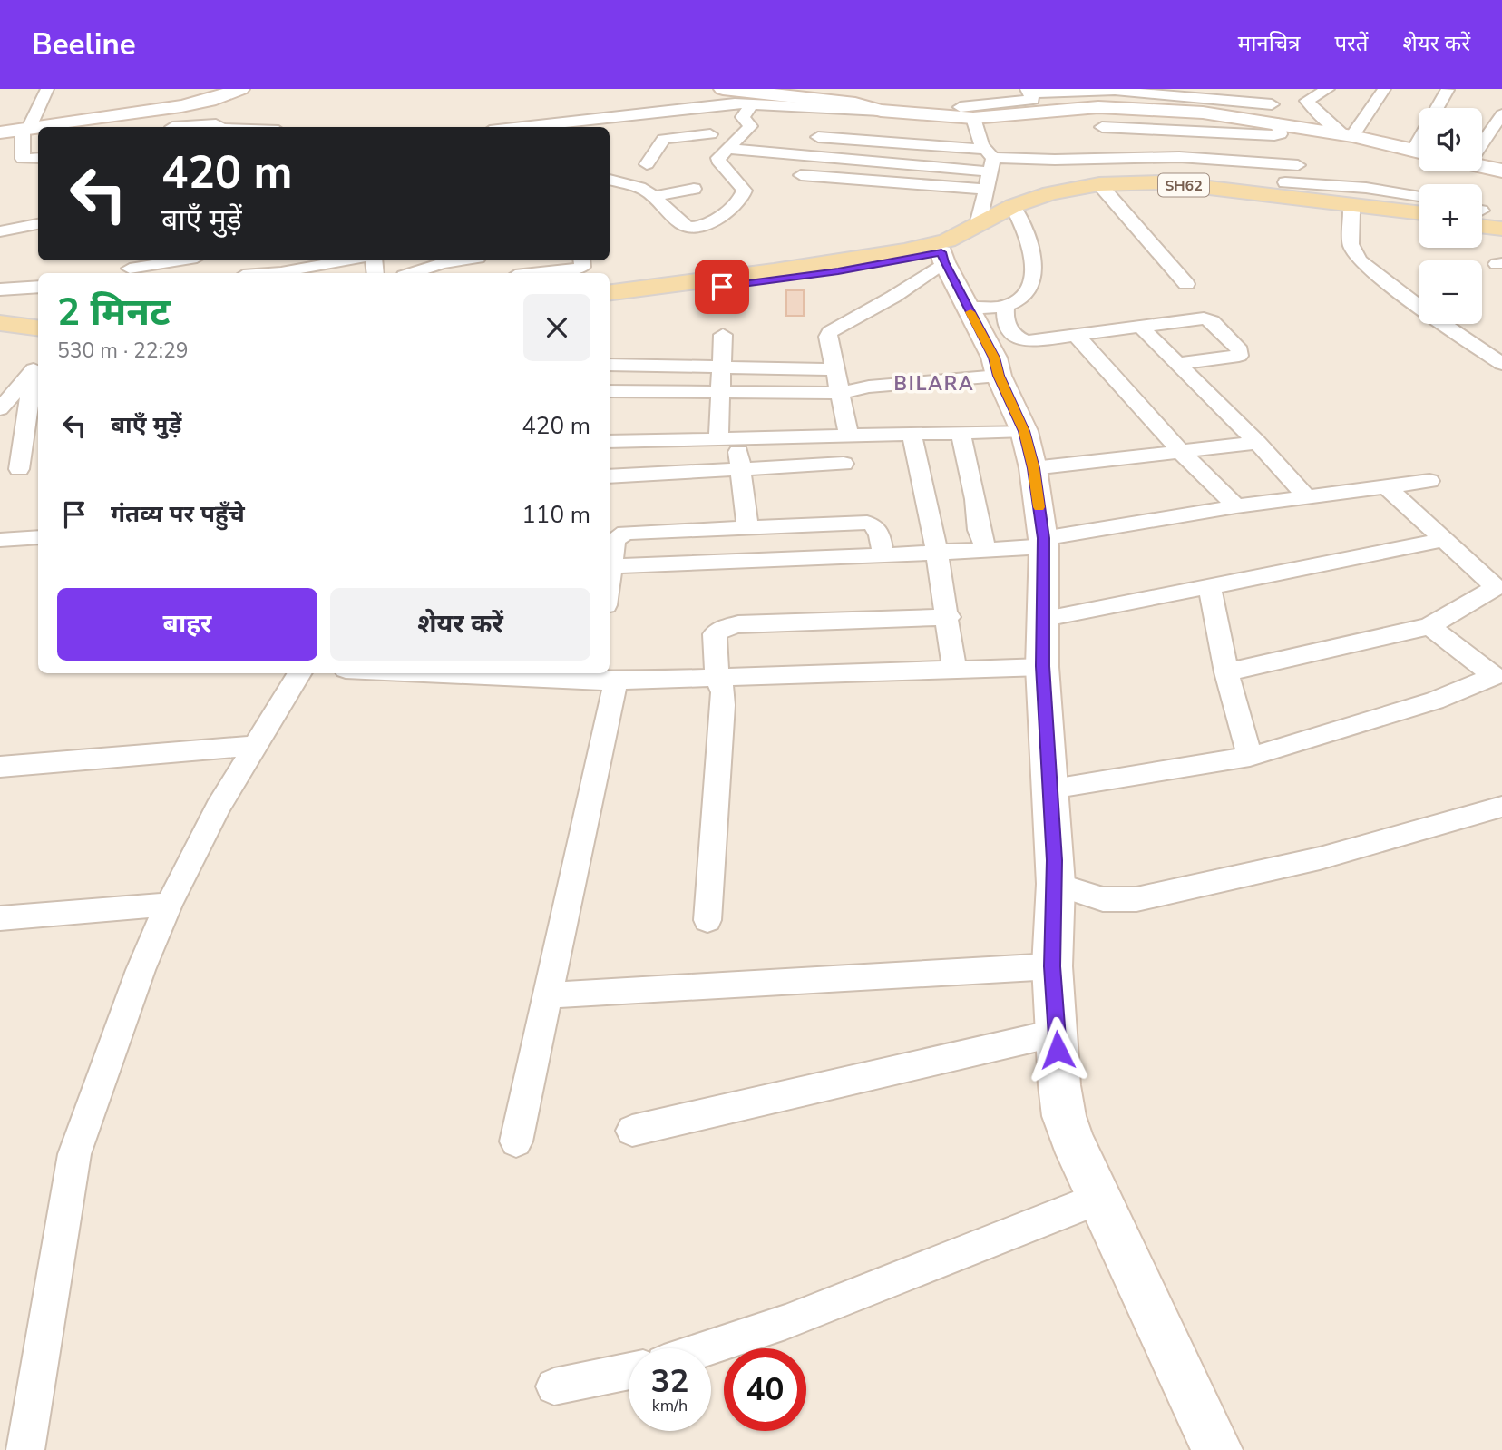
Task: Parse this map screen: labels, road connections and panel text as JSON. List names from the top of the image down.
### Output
{
  "streets": {
    "main road": ["SH62"]
  },
  "districts": ["BILARA"],
  "page": {
    "header": "Beeline",
    "nav": ["मानचित्र", "परतें", "शेयर करें"],
    "map_buttons": ["+", "−"],
    "turn": ["420 m", "बाएँ मुड़ें"],
    "heading": ["2 मिनट", "530 m · 22:29"],
    "list": [
      {
        "name": "बाएँ मुड़ें",
        "value": "420 m"
      },
      {
        "name": "गंतव्य पर पहुँचे",
        "value": "110 m"
      }
    ],
    "buttons": ["बाहर", "शेयर करें"],
    "speed": "32 km/h",
    "limit": "40"
  }
}
